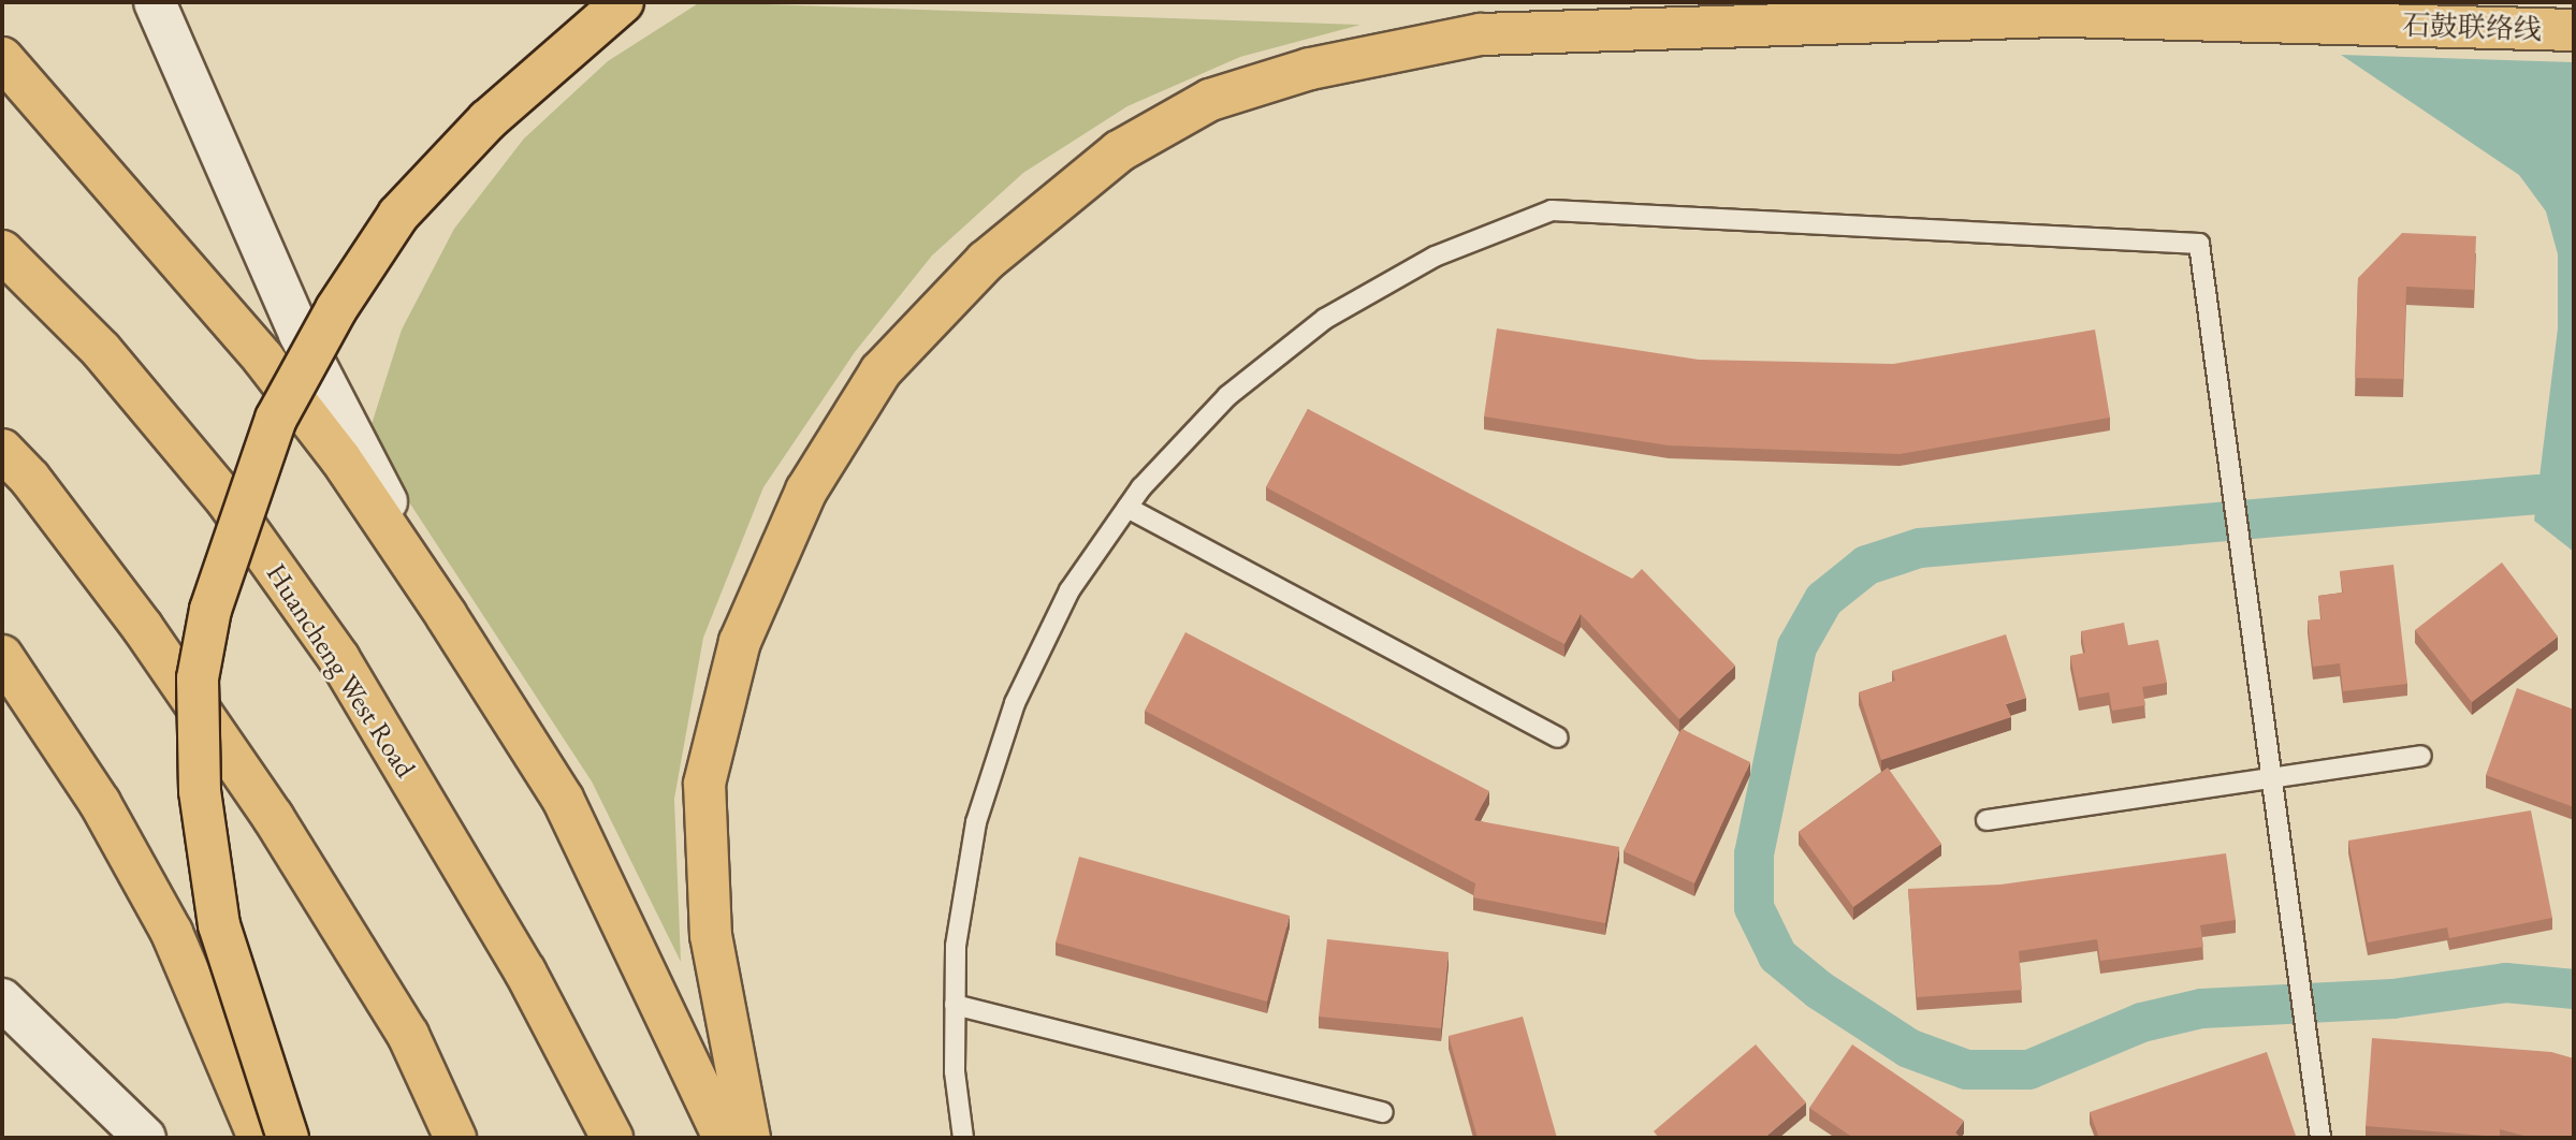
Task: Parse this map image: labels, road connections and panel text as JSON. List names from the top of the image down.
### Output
{
  "streets": {
    "main road": ["石鼓联络线", "Huancheng West Road"]
  }
}
